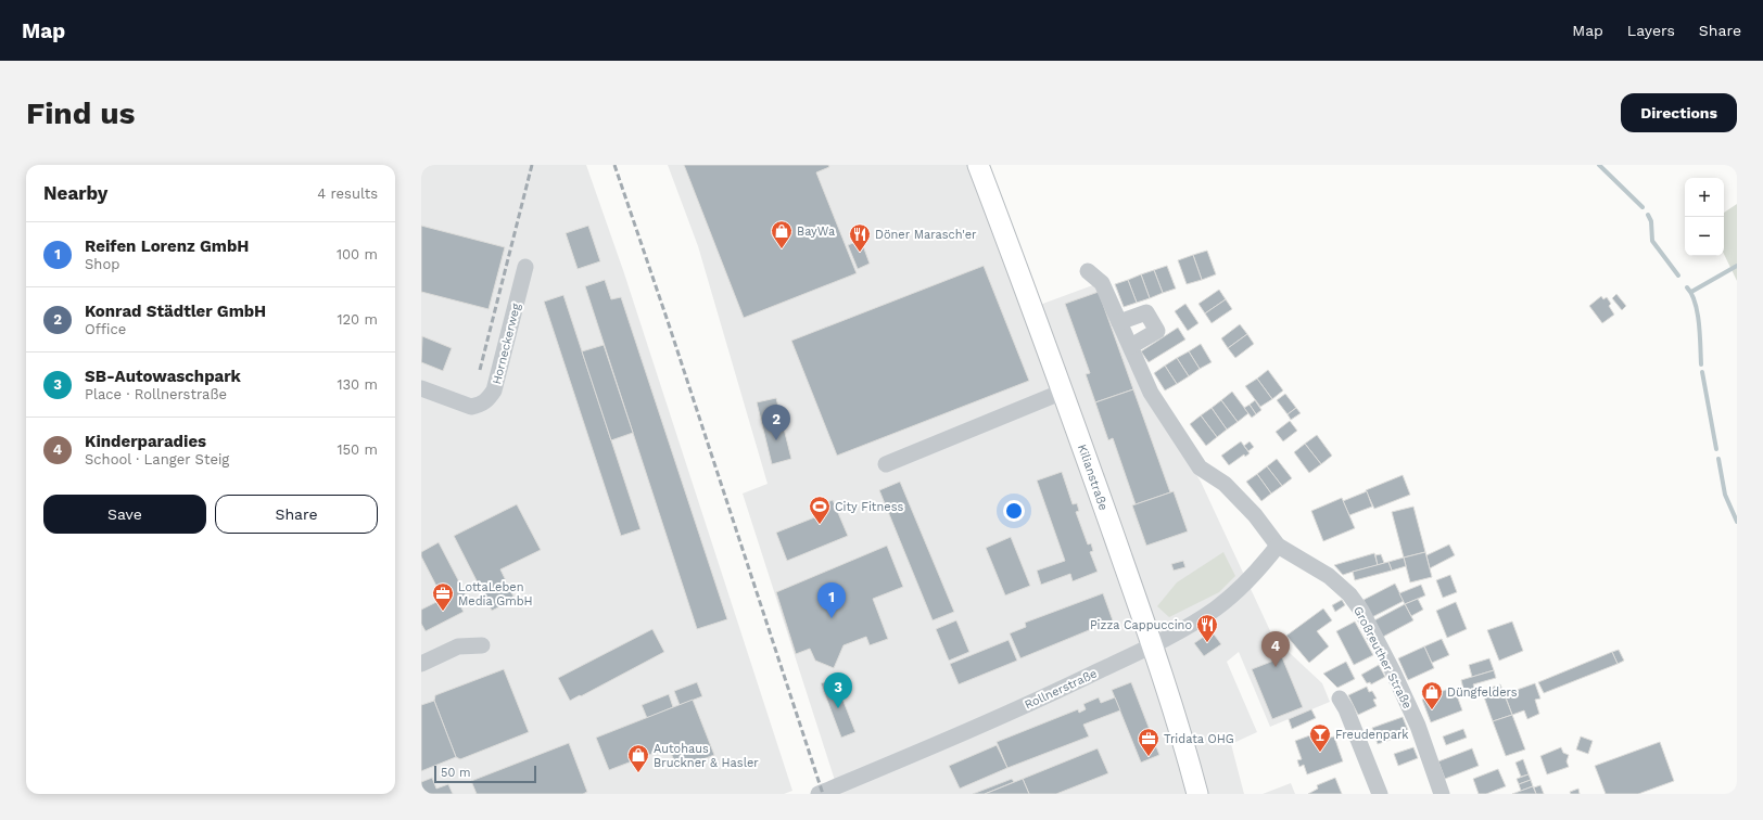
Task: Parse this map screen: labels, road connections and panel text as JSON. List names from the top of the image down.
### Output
{
  "streets": {
    "main road": ["Kilianstraße"],
    "street": ["Horneckerweg", "Großreuther Straße", "Rollnerstraße"]
  },
  "crossings": [
    ["Kilianstraße", "Rollnerstraße"],
    ["Großreuther Straße", "Rollnerstraße"]
  ],
  "places": {
    "shop": ["BayWa", "Düngfelders", "Autohaus Bruckner & Hasler"],
    "restaurant": ["Döner Marasch'er", "Pizza Cappuccino"],
    "sports": ["City Fitness"],
    "office": ["LottaLeben Media GmbH", "Tridata OHG"],
    "bar": ["Freudenpark"]
  },
  "scale_bar": "50 m",
  "page": {
    "header": "Map",
    "nav": ["Map", "Layers", "Share"],
    "buttons": [
      "Directions",
      ["Save", "Share"]
    ],
    "title": "Find us",
    "heading": ["Nearby", "4 results"],
    "map_buttons": ["+", "−"],
    "list": [
      {
        "mark": "1",
        "name": "Reifen Lorenz GmbH",
        "note": "Shop",
        "value": "100 m"
      },
      {
        "mark": "2",
        "name": "Konrad Städtler GmbH",
        "note": "Office",
        "value": "120 m"
      },
      {
        "mark": "3",
        "name": "SB-Autowaschpark",
        "note": "Place · Rollnerstraße",
        "value": "130 m"
      },
      {
        "mark": "4",
        "name": "Kinderparadies",
        "note": "School · Langer Steig",
        "value": "150 m"
      }
    ],
    "pins": [
      "2",
      "1",
      "4",
      "3"
    ],
    "scale": "50 m"
  }
}
